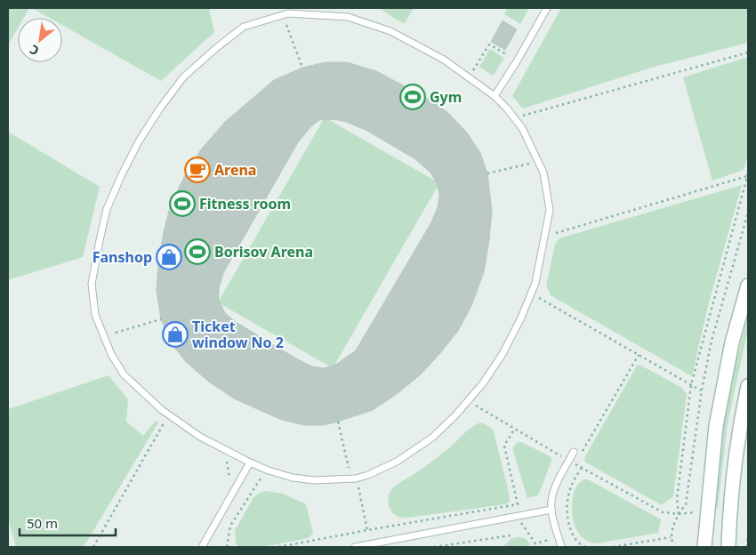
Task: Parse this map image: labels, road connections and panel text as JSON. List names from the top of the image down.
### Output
{
  "places": {
    "sports": ["Gym", "Fitness room", "Borisov Arena"],
    "cafe": ["Arena"],
    "shop": ["Fanshop", "Ticket window No 2"]
  },
  "scale_bar": "50 m",
  "north": "bottom left"
}
